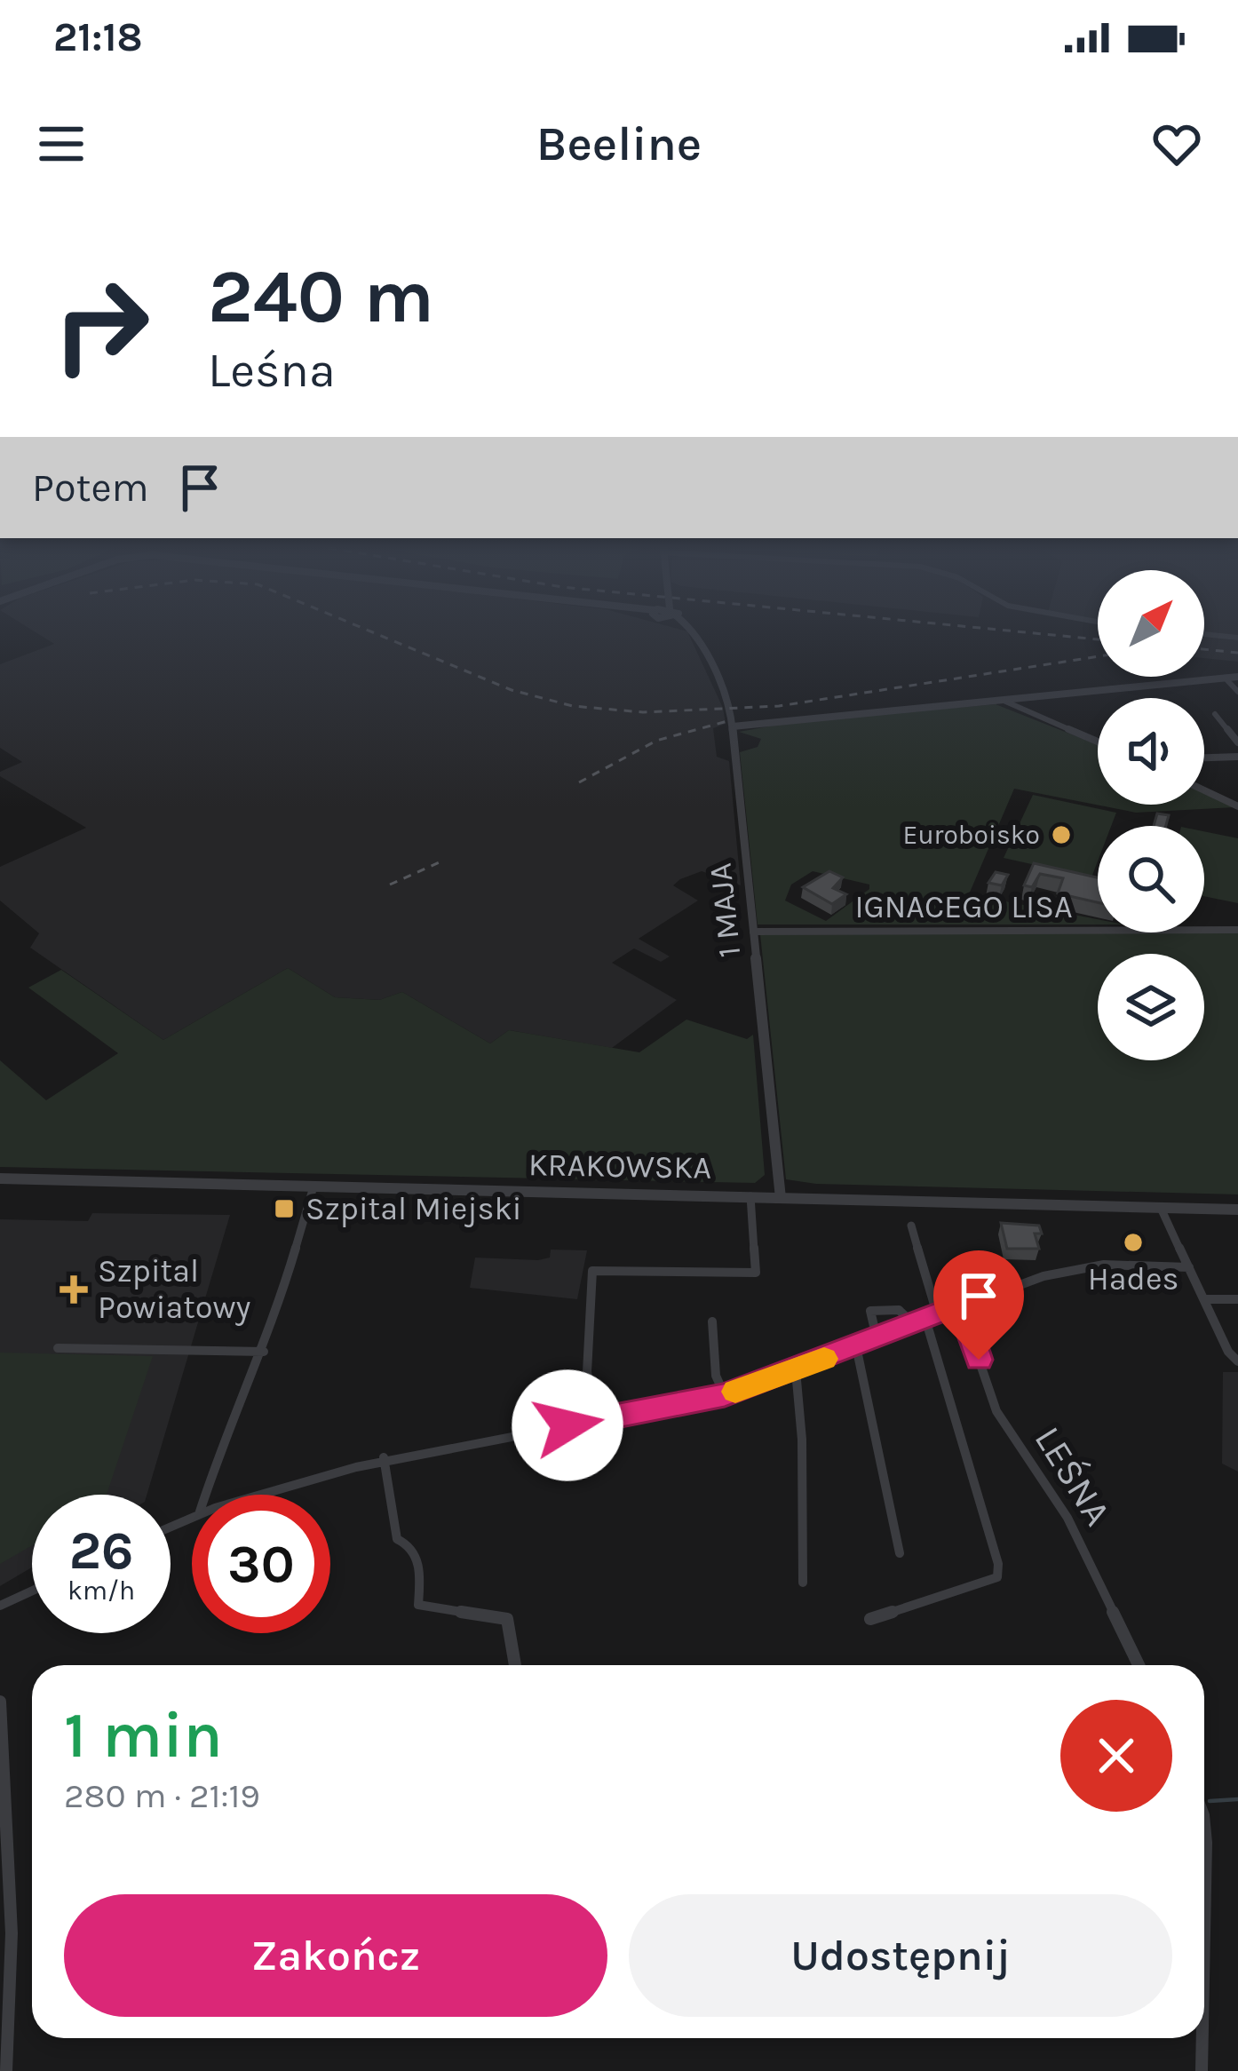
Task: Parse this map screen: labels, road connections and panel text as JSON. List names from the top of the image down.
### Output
{
  "streets": {
    "street": [
      "IGNACEGO LISA",
      "1 MAJA",
      "KRAKOWSKA",
      "LEŚNA"
    ]
  },
  "crossings": [
    ["IGNACEGO LISA", "1 MAJA"],
    ["1 MAJA", "KRAKOWSKA"]
  ],
  "places": {
    "other": ["Euroboisko", "Hades"],
    "transit": ["Szpital Miejski"],
    "health": ["Szpital Powiatowy"]
  },
  "north": "top right",
  "page": {
    "status": "21:18",
    "header": "Beeline",
    "turn": ["240 m", "Leśna"],
    "then": "Potem",
    "speed": "26 km/h",
    "limit": "30",
    "heading": ["1 min", "280 m · 21:19"],
    "buttons": ["Zakończ", "Udostępnij"]
  }
}
